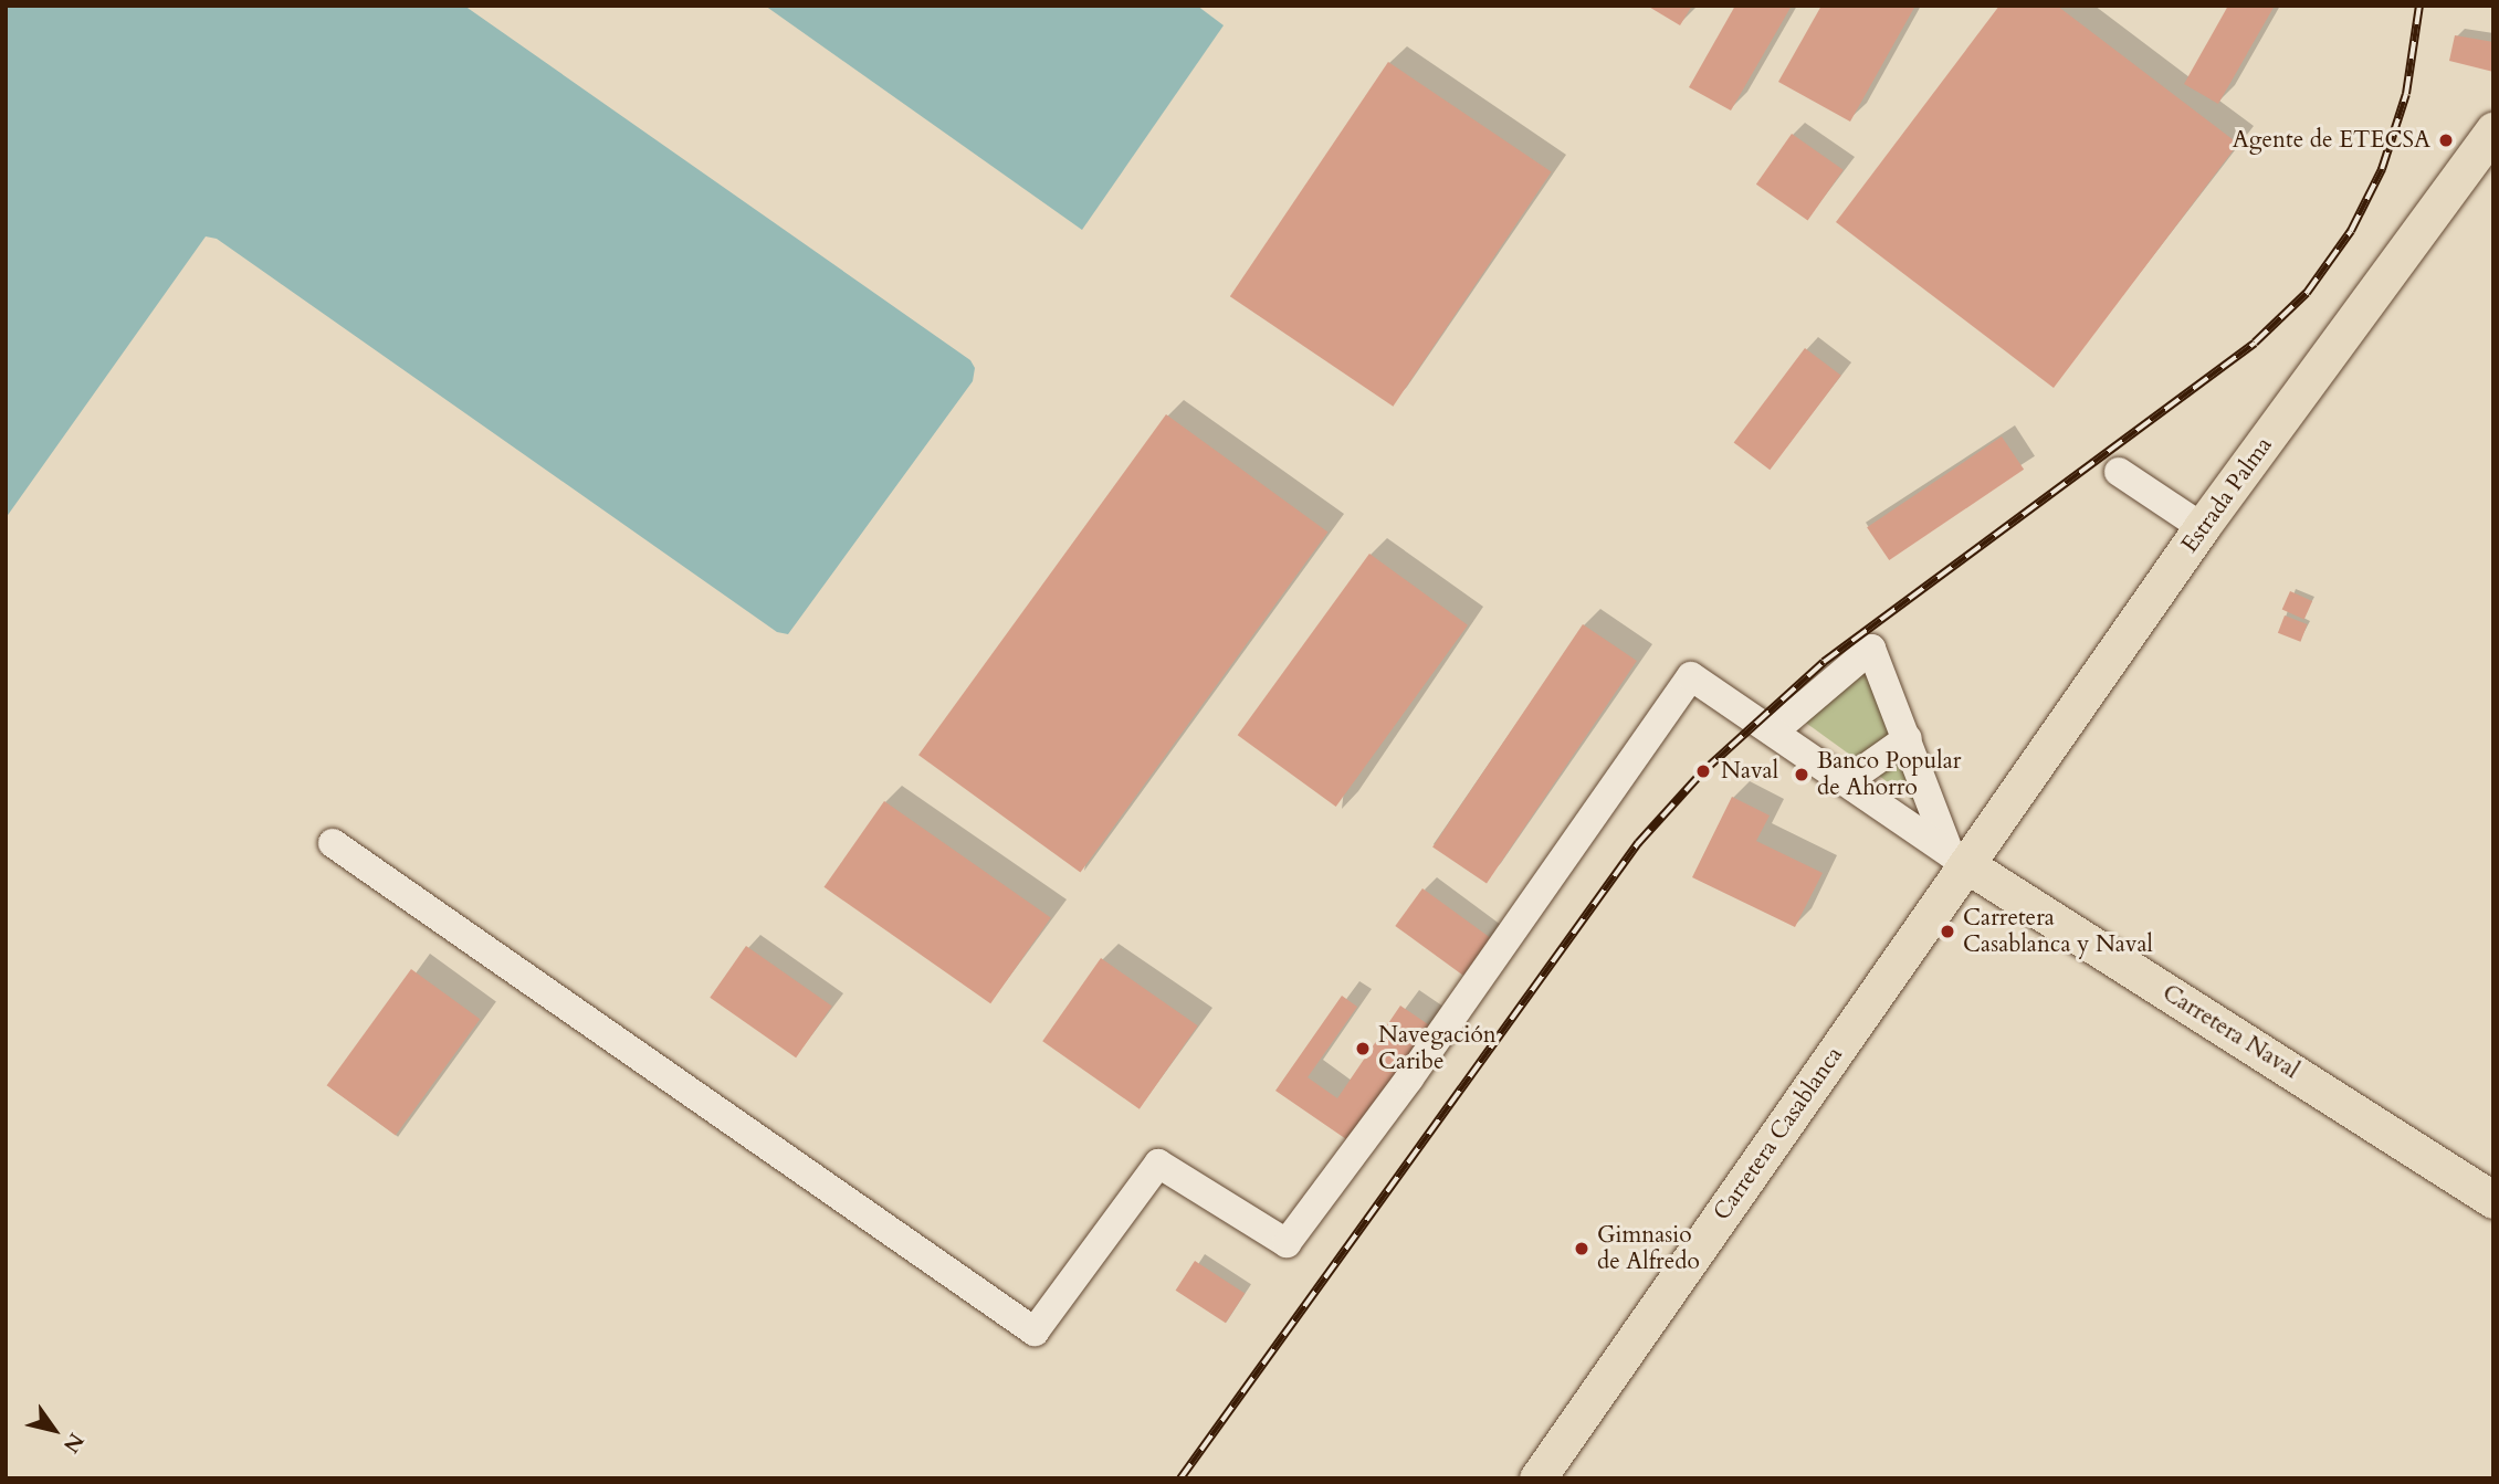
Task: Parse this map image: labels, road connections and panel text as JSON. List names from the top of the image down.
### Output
{
  "streets": {
    "main road": ["Estrada Palma", "Carretera Naval", "Carretera Casablanca"]
  },
  "crossings": [
    ["Estrada Palma", "Carretera Naval"],
    ["Estrada Palma", "Carretera Casablanca"],
    ["Carretera Naval", "Carretera Casablanca"]
  ],
  "places": [
    "Agente de ETECSA",
    "Naval",
    "Banco Popular de Ahorro",
    "Carretera Casablanca y Naval",
    "Navegación Caribe",
    "Gimnasio de Alfredo"
  ],
  "north": "bottom right"
}
